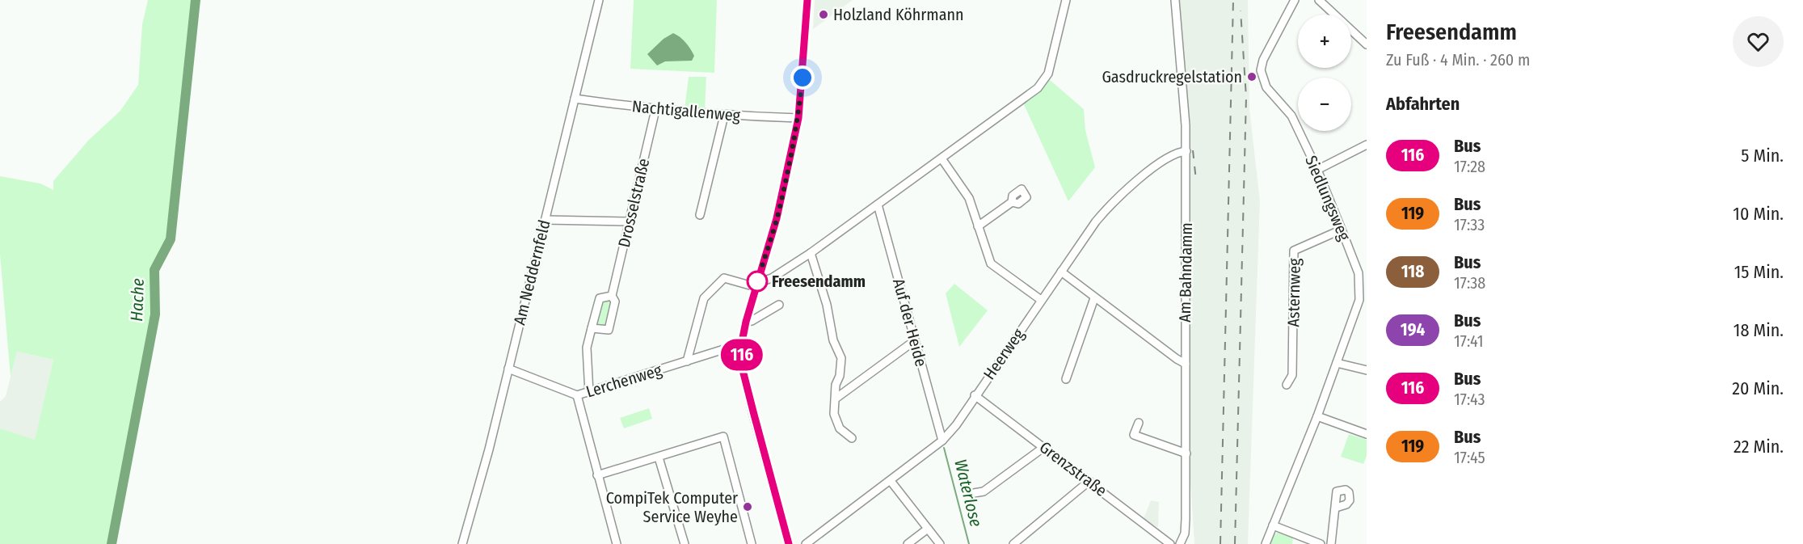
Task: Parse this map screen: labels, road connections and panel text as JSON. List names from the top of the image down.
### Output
{
  "streets": {
    "street": [
      "Nachtigallenweg",
      "Siedlungsweg",
      "Drosselstraße",
      "Am Neddernfeld",
      "Am Bahndamm",
      "Asternweg",
      "Auf der Heide",
      "Heerweg",
      "Lerchenweg",
      "Grenzstraße"
    ]
  },
  "crossings": [
    ["Nachtigallenweg", "Drosselstraße"],
    ["Nachtigallenweg", "Am Neddernfeld"],
    ["Siedlungsweg", "Asternweg"],
    ["Am Neddernfeld", "Lerchenweg"],
    ["Am Bahndamm", "Heerweg"],
    ["Auf der Heide", "Heerweg"],
    ["Heerweg", "Grenzstraße"]
  ],
  "water": ["Hache", "Waterlose"],
  "places": [
    "Holzland Köhrmann",
    "Gasdruckregelstation",
    "Freesendamm",
    "CompiTek Computer Service Weyhe"
  ],
  "lines": ["bus line 116"],
  "page": {
    "on_map": "116",
    "heading": [
      ["Freesendamm", "Zu Fuß · 4 Min. · 260 m"],
      "Abfahrten"
    ],
    "map_buttons": ["+", "−"],
    "list": [
      {
        "mark": "116",
        "name": "Bus",
        "note": "17:28",
        "value": "5 Min."
      },
      {
        "mark": "119",
        "name": "Bus",
        "note": "17:33",
        "value": "10 Min."
      },
      {
        "mark": "118",
        "name": "Bus",
        "note": "17:38",
        "value": "15 Min."
      },
      {
        "mark": "194",
        "name": "Bus",
        "note": "17:41",
        "value": "18 Min."
      },
      {
        "mark": "116",
        "name": "Bus",
        "note": "17:43",
        "value": "20 Min."
      },
      {
        "mark": "119",
        "name": "Bus",
        "note": "17:45",
        "value": "22 Min."
      }
    ]
  }
}
